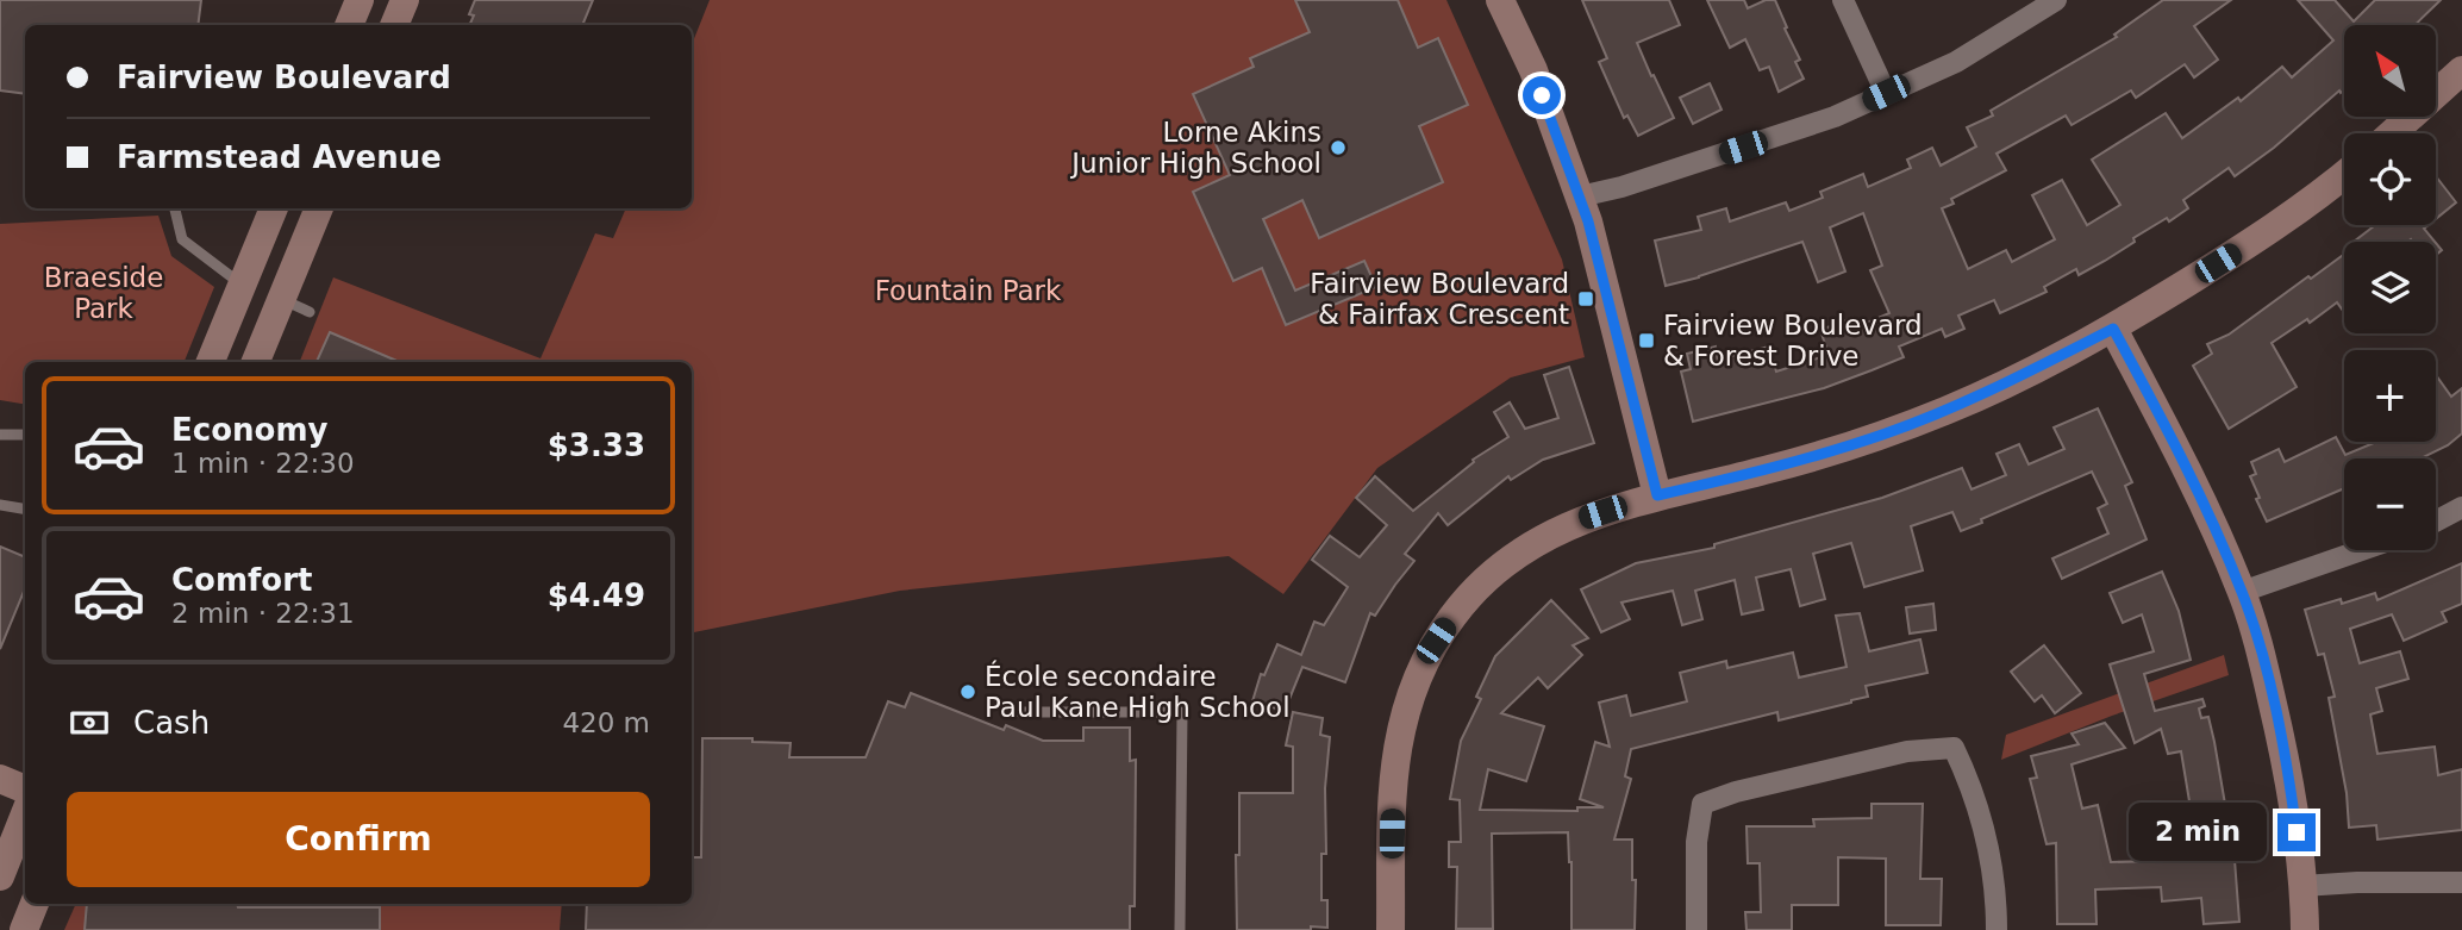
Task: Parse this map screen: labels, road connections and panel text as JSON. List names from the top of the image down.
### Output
{
  "parks": ["Braeside Park", "Fountain Park"],
  "places": {
    "other": ["Lorne Akins Junior High School", "École secondaire Paul Kane High School"],
    "transit": ["Fairview Boulevard & Fairfax Crescent", "Fairview Boulevard & Forest Drive"]
  },
  "north": "top left",
  "page": {
    "map_buttons": ["+", "−"],
    "banner": ["Fairview Boulevard", "Farmstead Avenue"],
    "list": [
      {
        "name": "Economy",
        "note": "1 min · 22:30",
        "value": "$3.33"
      },
      {
        "name": "Comfort",
        "note": "2 min · 22:31",
        "value": "$4.49"
      }
    ],
    "pay": ["Cash", "420 m"],
    "buttons": "Confirm",
    "bubble": "2 min"
  }
}
